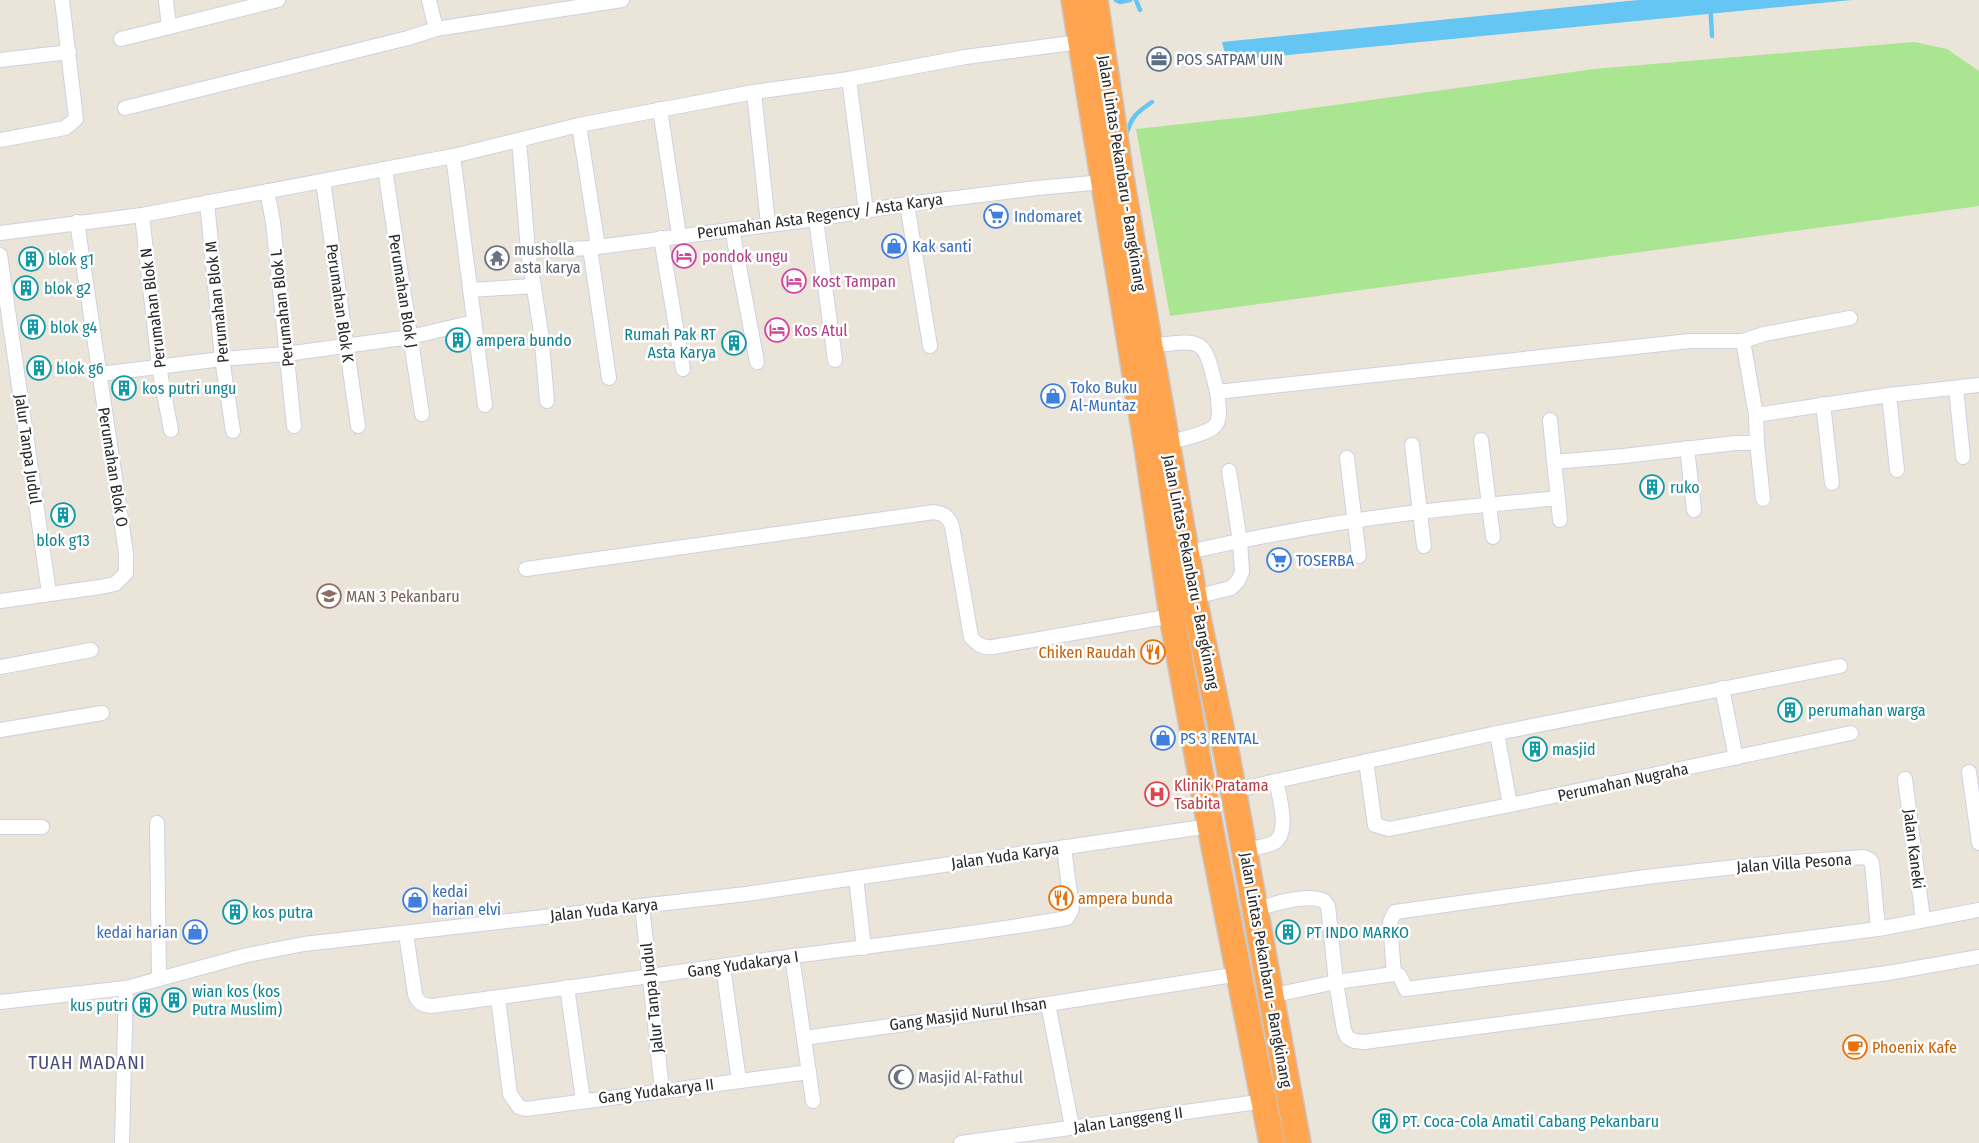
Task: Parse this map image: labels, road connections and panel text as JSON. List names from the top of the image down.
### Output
{
  "streets": {
    "highway": ["Jalan Lintas Pekanbaru - Bangkinang"],
    "street": [
      "Perumahan Asta Regency / Asta Karya",
      "Perumahan Blok J",
      "Perumahan Blok M",
      "Perumahan Blok K",
      "Perumahan Blok N",
      "Perumahan Blok L",
      "Jalur Tanpa Judul",
      "Perumahan Blok O",
      "Perumahan Nugraha",
      "Jalan Kaneki",
      "Jalan Yuda Karya",
      "Jalan Villa Pesona",
      "Gang Yudakarya I",
      "Gang Masjid Nurul Ihsan",
      "Gang Yudakarya II",
      "Jalan Langgeng II"
    ]
  },
  "crossings": [
    ["Jalan Lintas Pekanbaru - Bangkinang", "Perumahan Asta Regency / Asta Karya"],
    ["Jalan Lintas Pekanbaru - Bangkinang", "Jalan Yuda Karya"],
    ["Jalan Lintas Pekanbaru - Bangkinang", "Gang Masjid Nurul Ihsan"],
    ["Jalan Lintas Pekanbaru - Bangkinang", "Jalan Langgeng II"],
    ["Jalur Tanpa Judul", "Perumahan Blok O"],
    ["Jalur Tanpa Judul", "Jalan Yuda Karya"],
    ["Jalur Tanpa Judul", "Gang Yudakarya I"],
    ["Jalur Tanpa Judul", "Gang Yudakarya II"],
    ["Jalan Yuda Karya", "Gang Yudakarya I"],
    ["Gang Yudakarya I", "Gang Yudakarya II"]
  ],
  "districts": ["TUAH MADANI"],
  "places": {
    "office": ["POS SATPAM UIN"],
    "supermarket": ["Indomaret", "TOSERBA"],
    "shop": [
      "Kak santi",
      "Toko Buku Al-Muntaz",
      "PS 3 RENTAL",
      "kedai harian elvi",
      "kedai harian"
    ],
    "hotel": ["pondok ungu", "Kost Tampan", "Kos Atul"],
    "temple": ["musholla asta karya"],
    "building": [
      "blok g1",
      "blok g2",
      "blok g4",
      "ampera bundo",
      "Rumah Pak RT Asta Karya",
      "blok g6",
      "kos putri ungu",
      "ruko",
      "blok g13",
      "perumahan warga",
      "masjid",
      "kos putra",
      "PT INDO MARKO",
      "wian kos (kos Putra Muslim)",
      "kus putri",
      "PT. Coca-Cola Amatil Cabang Pekanbaru"
    ],
    "school or university": ["MAN 3 Pekanbaru"],
    "restaurant": ["Chiken Raudah", "ampera bunda"],
    "hospital": ["Klinik Pratama Tsabita"],
    "cafe": ["Phoenix Kafe"],
    "mosque": ["Masjid Al-Fathul"]
  }
}
